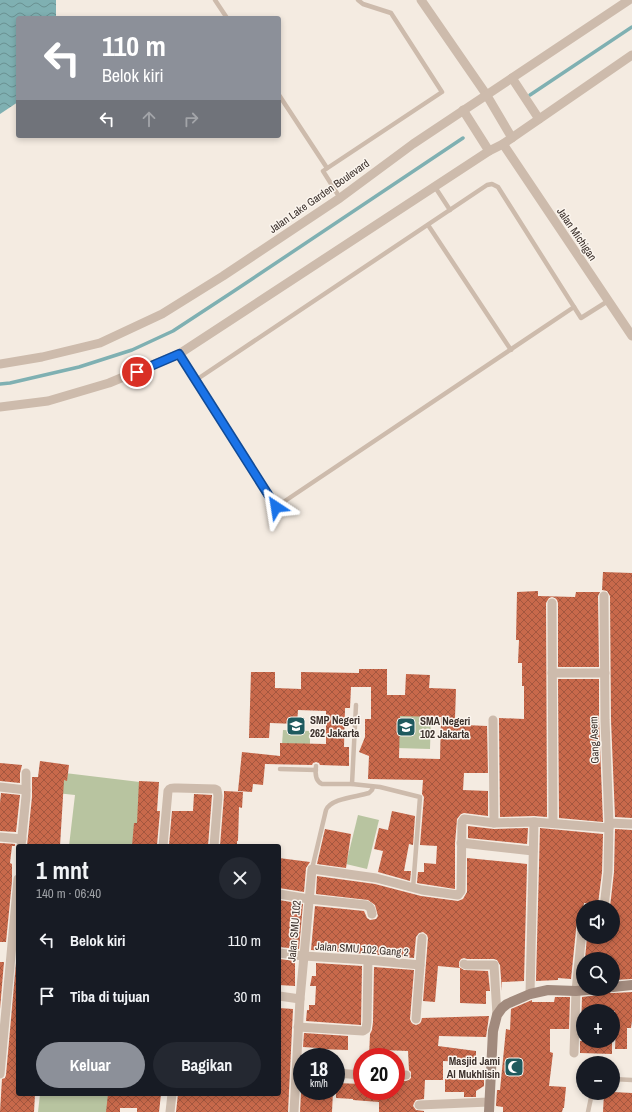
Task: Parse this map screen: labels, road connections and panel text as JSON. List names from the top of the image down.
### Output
{
  "streets": {
    "street": [
      "Jalan Lake Garden Boulevard",
      "Jalan Michigan",
      "Gang Asem",
      "Jalan SMU 102",
      "Jalan SMU 102 Gang 2"
    ]
  },
  "crossings": [
    ["Jalan SMU 102", "Jalan SMU 102 Gang 2"]
  ],
  "places": {
    "school or university": ["SMP Negeri 262 Jakarta", "SMA Negeri 102 Jakarta"],
    "mosque": ["Masjid Jami Al Mukhlisin"]
  },
  "page": {
    "turn": ["110 m", "Belok kiri"],
    "heading": ["1 mnt", "140 m · 06:40"],
    "map_buttons": ["+", "−"],
    "list": [
      {
        "name": "Belok kiri",
        "value": "110 m"
      },
      {
        "name": "Tiba di tujuan",
        "value": "30 m"
      }
    ],
    "buttons": ["Keluar", "Bagikan"],
    "speed": "18 km/h",
    "limit": "20"
  }
}
